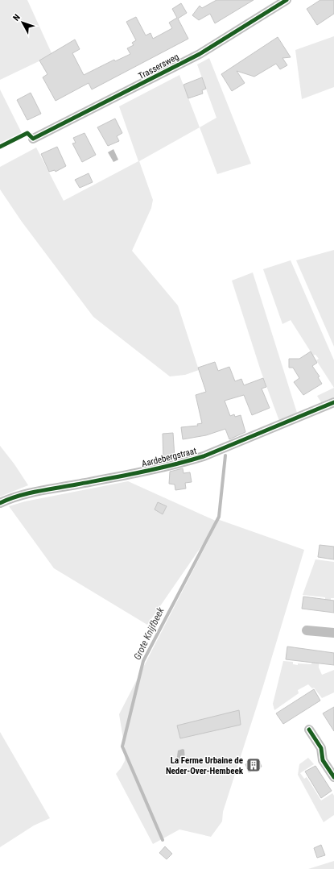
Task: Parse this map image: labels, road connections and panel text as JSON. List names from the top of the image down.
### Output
{
  "streets": {
    "street": ["Trassersweg", "Aardebergstraat"]
  },
  "water": ["Grote Knijfbeek"],
  "places": {
    "building": ["La Ferme Urbaine de Neder-Over-Hembeek"]
  },
  "north": "top left"
}
